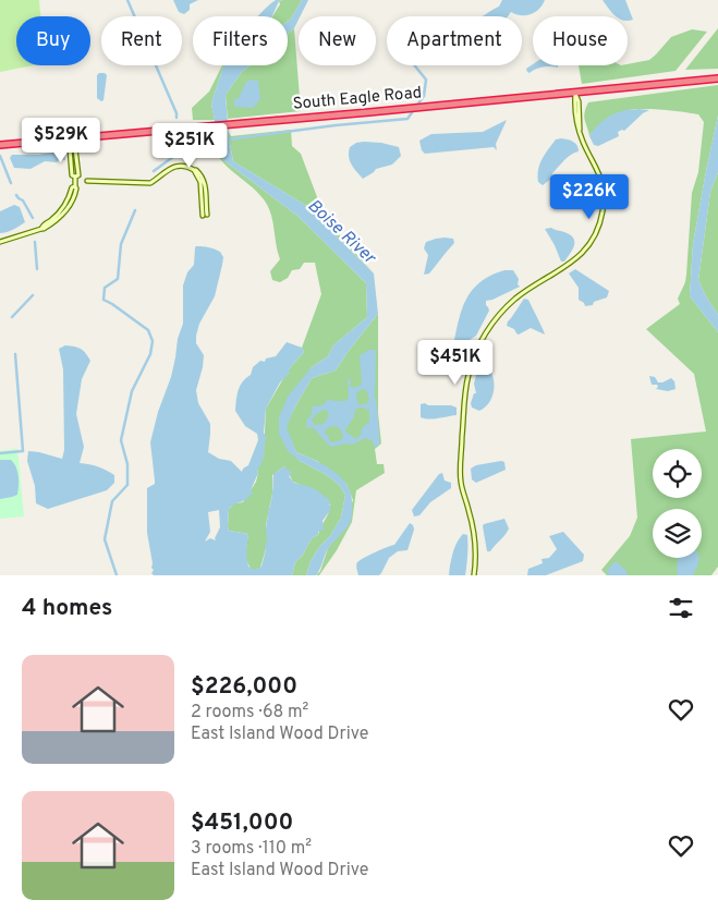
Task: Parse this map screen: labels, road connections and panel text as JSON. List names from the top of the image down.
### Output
{
  "streets": {
    "highway": ["South Eagle Road"]
  },
  "water": ["Boise River"],
  "page": {
    "chip": [
      "Buy",
      "Rent",
      "Filters",
      "New",
      "Apartment",
      "House"
    ],
    "price": [
      "$529K",
      "$251K",
      "$226K",
      "$451K"
    ],
    "heading": "4 homes",
    "list": [
      {
        "name": "$226,000",
        "note": "2 rooms · 68 m² · East Island Wood Drive"
      },
      {
        "name": "$451,000",
        "note": "3 rooms · 110 m² · East Island Wood Drive"
      }
    ]
  }
}
